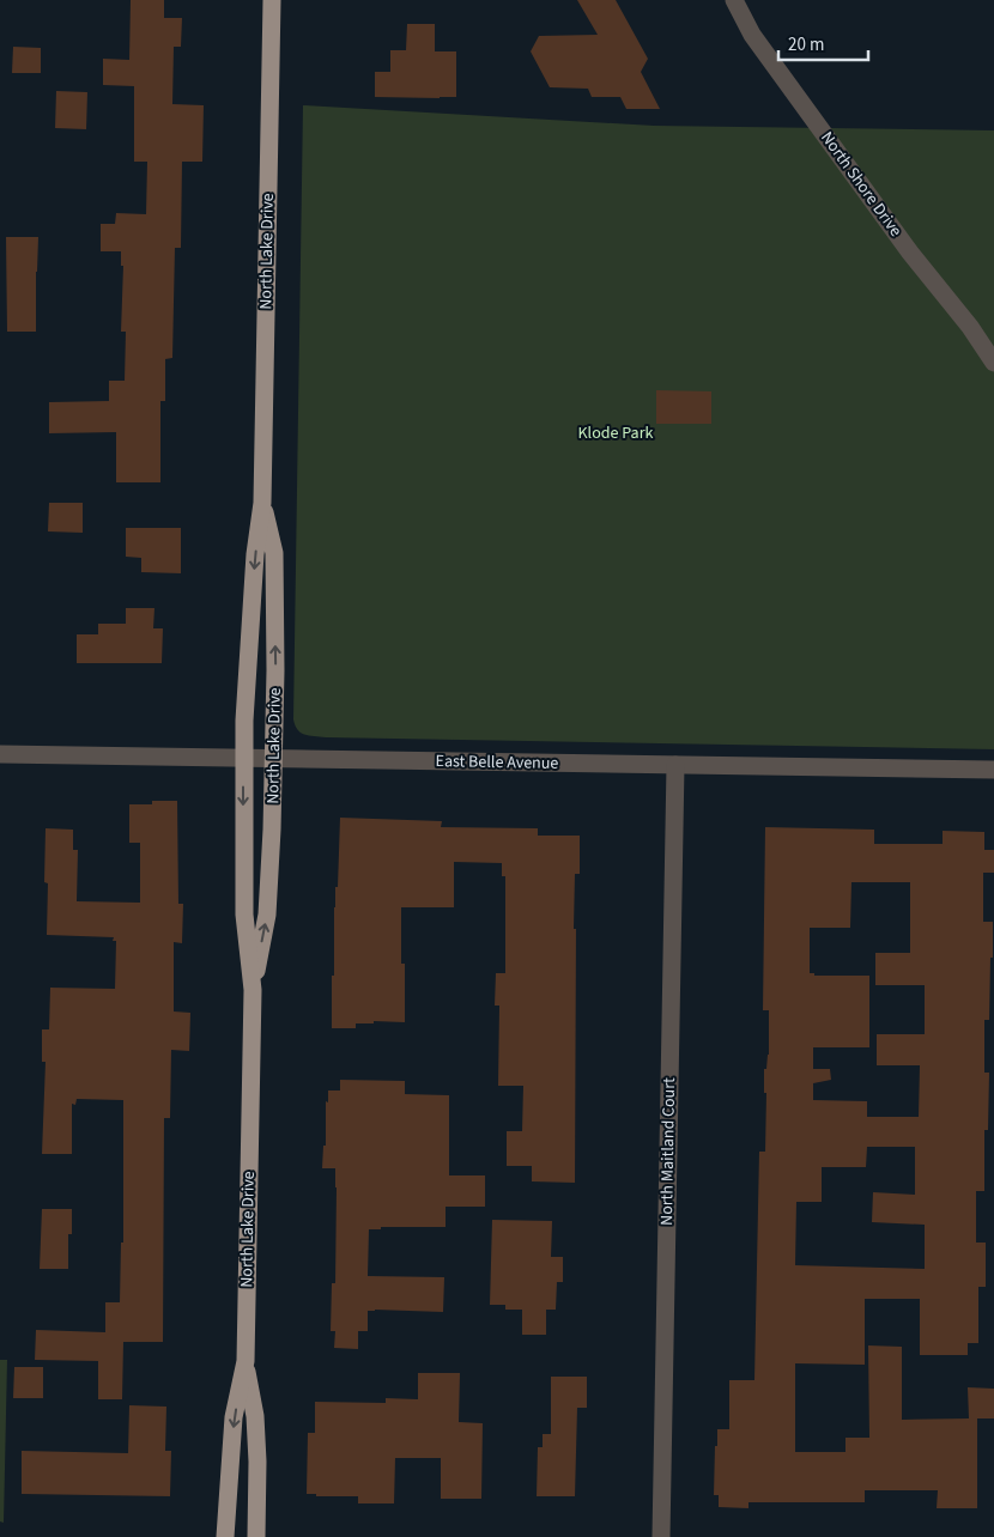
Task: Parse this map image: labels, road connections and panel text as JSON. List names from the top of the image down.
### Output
{
  "streets": {
    "main road": ["North Lake Drive"],
    "street": ["North Shore Drive", "East Belle Avenue", "North Maitland Court"]
  },
  "crossings": [
    ["North Lake Drive", "East Belle Avenue"],
    ["East Belle Avenue", "North Maitland Court"]
  ],
  "parks": ["Klode Park"],
  "scale_bar": "20 m"
}
